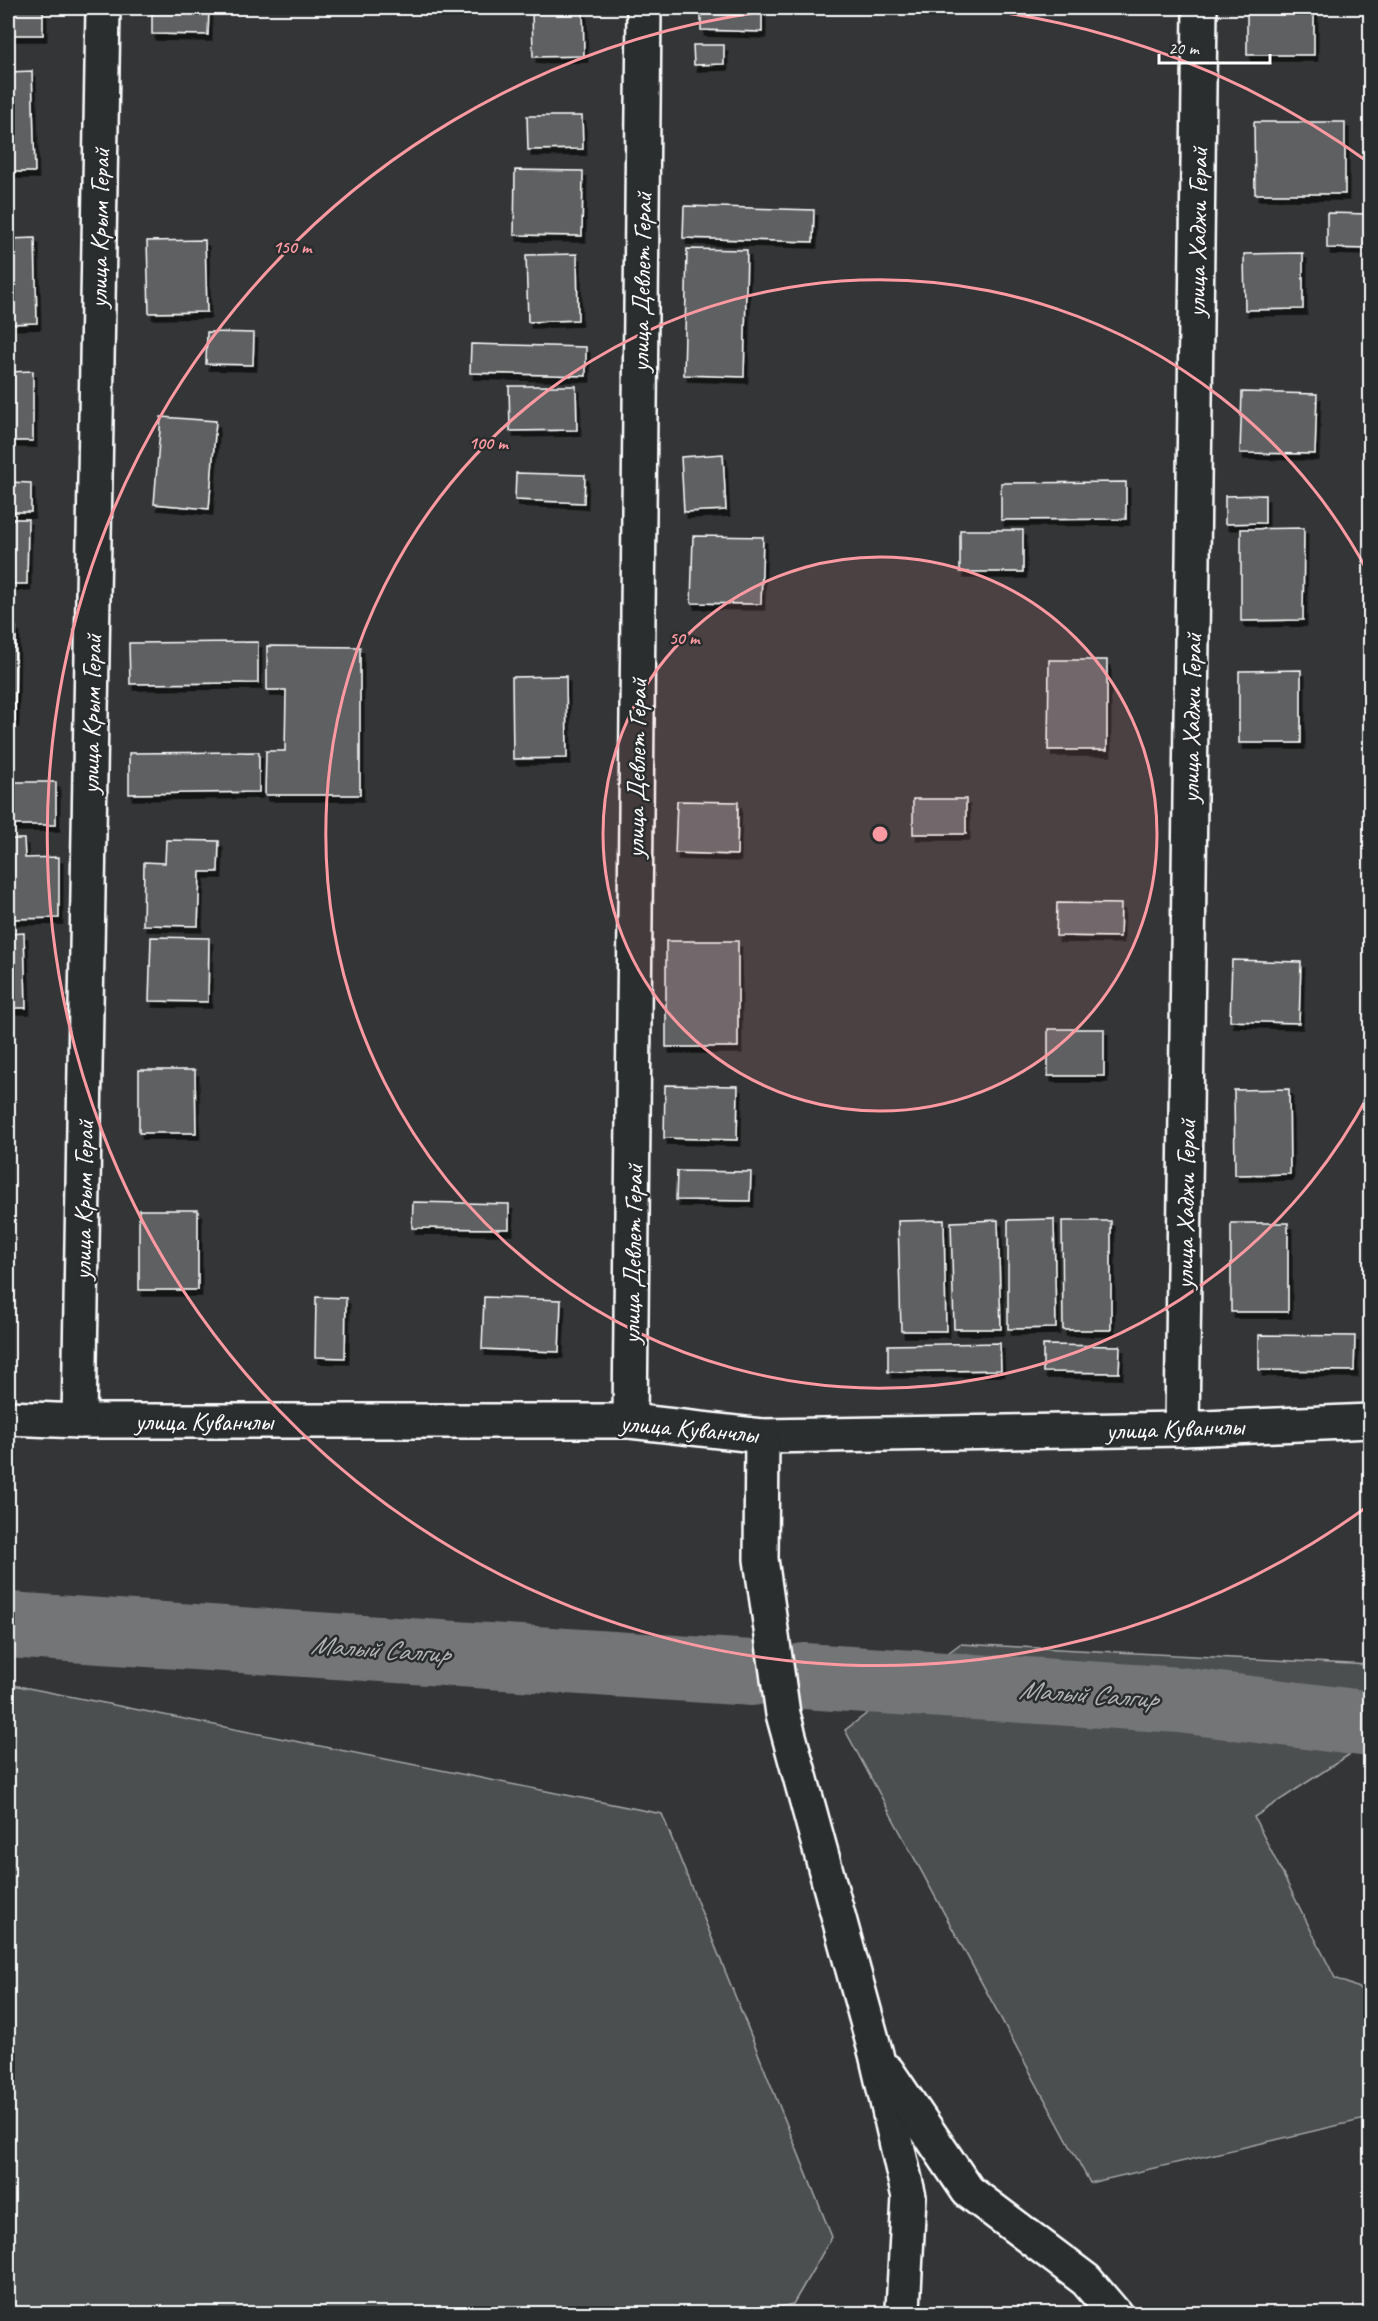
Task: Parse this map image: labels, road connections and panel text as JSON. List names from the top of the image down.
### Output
{
  "streets": {
    "street": [
      "улица Крым Герай",
      "улица Хаджи Герай",
      "улица Девлет Герай",
      "улица Куванчлы"
    ]
  },
  "crossings": [
    ["улица Крым Герай", "улица Куванчлы"],
    ["улица Хаджи Герай", "улица Куванчлы"],
    ["улица Девлет Герай", "улица Куванчлы"]
  ],
  "water": ["Малый Салгир"],
  "scale_bar": "20 m",
  "rings": ["150 m", "100 m", "50 m"]
}
